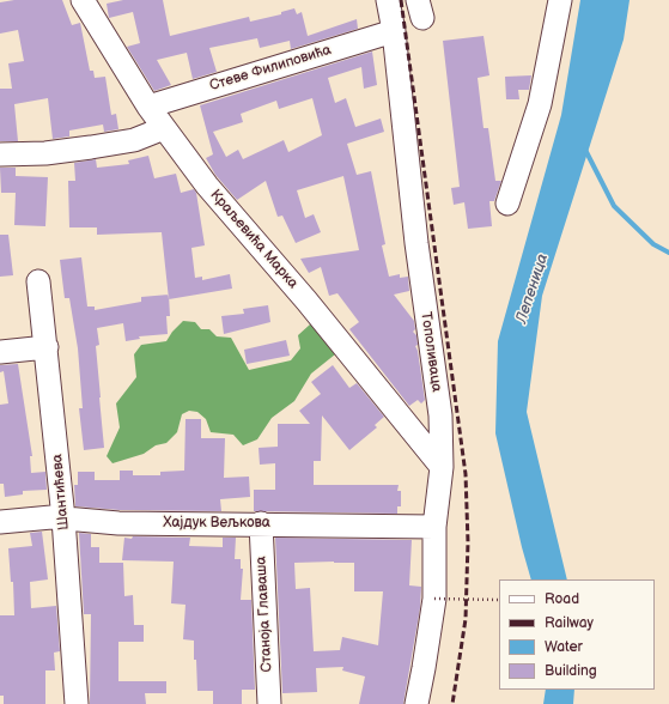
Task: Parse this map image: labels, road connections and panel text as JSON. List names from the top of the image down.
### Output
{
  "streets": {
    "street": [
      "Стеве Филиповића",
      "Краљевића Марка",
      "Тополиваца",
      "Шантићева",
      "Хајдук Вељкова",
      "Станоја Главаша"
    ]
  },
  "crossings": [
    ["Стеве Филиповића", "Краљевића Марка"],
    ["Стеве Филиповића", "Тополиваца"],
    ["Краљевића Марка", "Тополиваца"],
    ["Тополиваца", "Хајдук Вељкова"],
    ["Шантићева", "Хајдук Вељкова"],
    ["Хајдук Вељкова", "Станоја Главаша"]
  ],
  "water": ["Лепеница"],
  "legend": [
    "Road",
    "Railway",
    "Water",
    "Building"
  ]
}
